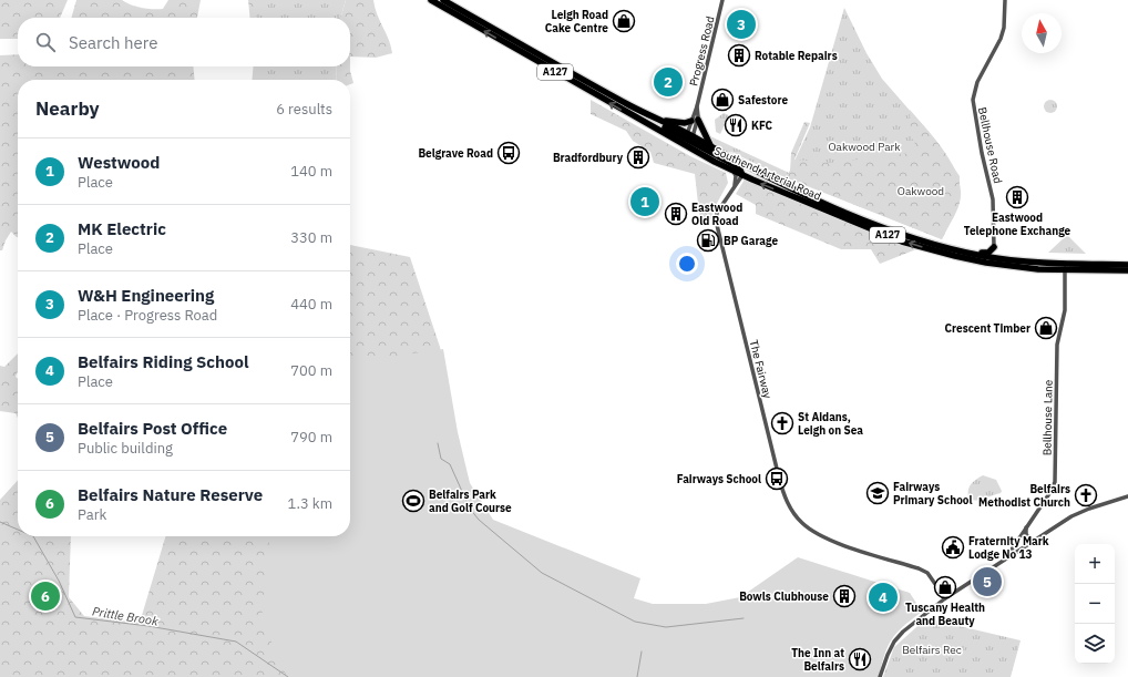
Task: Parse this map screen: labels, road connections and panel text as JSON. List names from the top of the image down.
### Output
{
  "streets": {
    "highway": ["A127", "Southend Arterial Road"],
    "street": [
      "Progress Road",
      "Bellhouse Road",
      "The Fairway",
      "Bellhouse Lane"
    ]
  },
  "crossings": [
    ["Progress Road", "Southend Arterial Road"],
    ["Southend Arterial Road", "The Fairway"],
    ["Southend Arterial Road", "Bellhouse Lane"]
  ],
  "water": ["Prittle Brook"],
  "parks": ["Oakwood Park", "Oakwood", "Belfairs Rec"],
  "places": {
    "shop": [
      "Leigh Road Cake Centre",
      "Safestore",
      "Crescent Timber",
      "Tuscany Health and Beauty"
    ],
    "building": [
      "Rotable Repairs",
      "Bradfordbury",
      "Eastwood Telephone Exchange",
      "Eastwood Old Road",
      "Bowls Clubhouse"
    ],
    "restaurant": ["KFC", "The Inn at Belfairs"],
    "bus stop": ["Belgrave Road", "Fairways School"],
    "fuel station": ["BP Garage"],
    "church": ["St Aidans, Leigh on Sea", "Belfairs Methodist Church"],
    "school or university": ["Fairways Primary School"],
    "sports": ["Belfairs Park and Golf Course"],
    "public building": ["Fraternity Mark Lodge No 13"]
  },
  "north": "top",
  "page": {
    "pins": [
      "3",
      "2",
      "1",
      "5",
      "6",
      "4"
    ],
    "search": "Search here",
    "heading": ["Nearby", "6 results"],
    "list": [
      {
        "mark": "1",
        "name": "Westwood",
        "note": "Place",
        "value": "140 m"
      },
      {
        "mark": "2",
        "name": "MK Electric",
        "note": "Place",
        "value": "330 m"
      },
      {
        "mark": "3",
        "name": "W&H Engineering",
        "note": "Place · Progress Road",
        "value": "440 m"
      },
      {
        "mark": "4",
        "name": "Belfairs Riding School",
        "note": "Place",
        "value": "700 m"
      },
      {
        "mark": "5",
        "name": "Belfairs Post Office",
        "note": "Public building",
        "value": "790 m"
      },
      {
        "mark": "6",
        "name": "Belfairs Nature Reserve",
        "note": "Park",
        "value": "1.3 km"
      }
    ],
    "map_buttons": ["+", "−"]
  }
}
